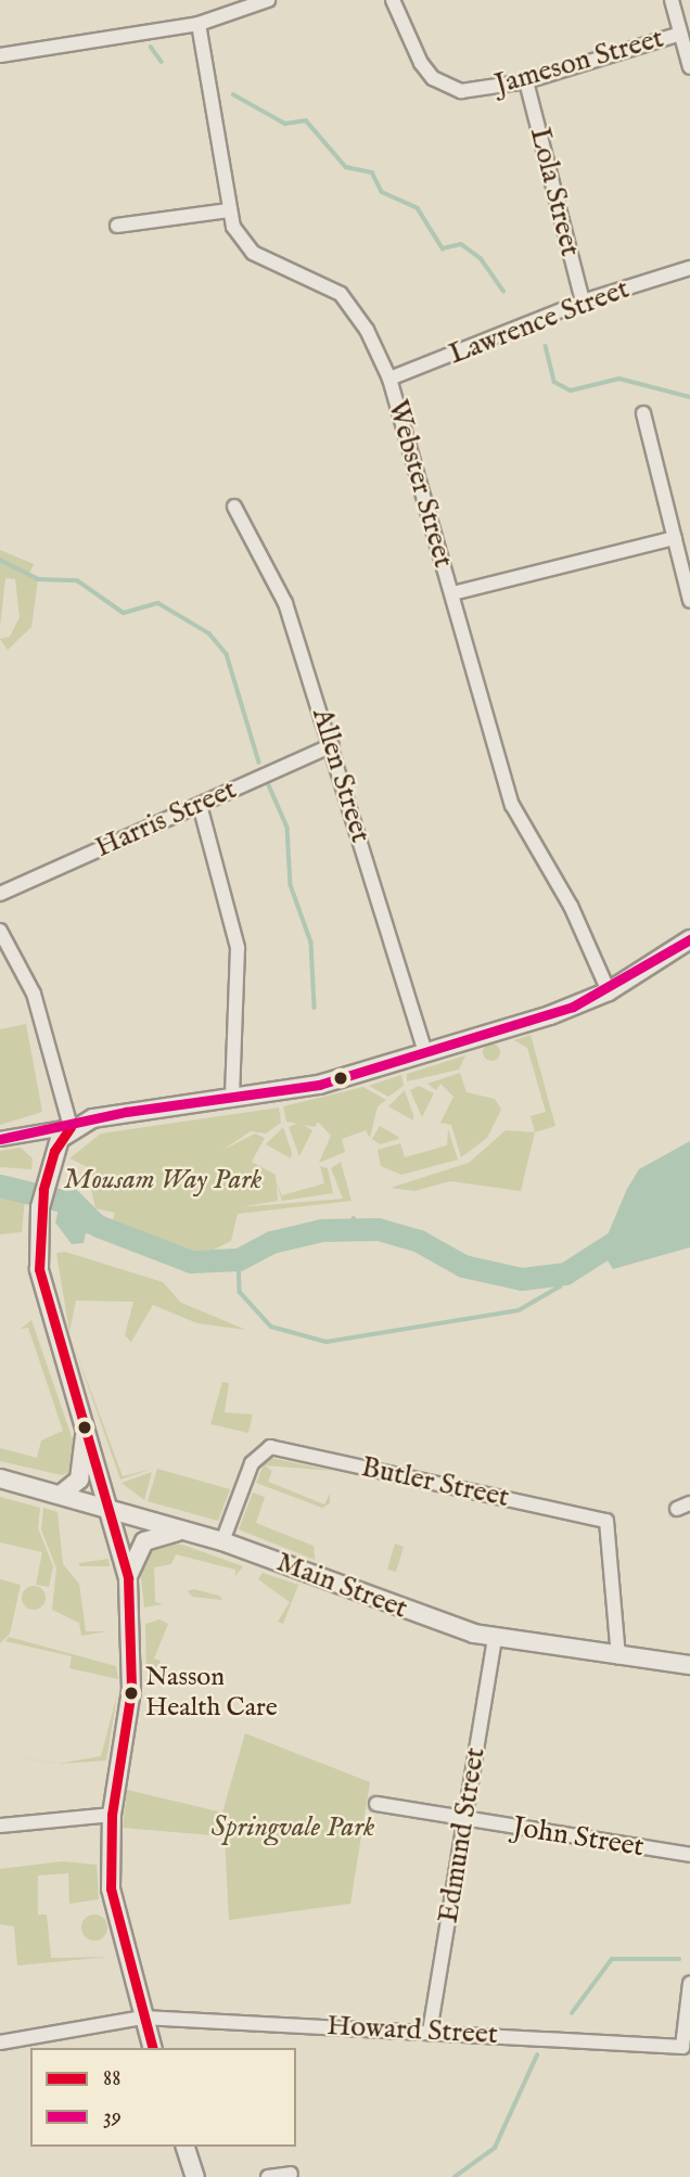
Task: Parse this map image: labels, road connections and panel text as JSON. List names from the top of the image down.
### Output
{
  "streets": {
    "main road": ["Main Street"],
    "street": [
      "Jameson Street",
      "Lola Street",
      "Lawrence Street",
      "Webster Street",
      "Allen Street",
      "Harris Street",
      "Butler Street",
      "Edmund Street",
      "John Street",
      "Howard Street"
    ]
  },
  "crossings": [
    ["Jameson Street", "Lola Street"],
    ["Lola Street", "Lawrence Street"],
    ["Lawrence Street", "Webster Street"],
    ["Allen Street", "Harris Street"],
    ["Butler Street", "Main Street"],
    ["Main Street", "Edmund Street"],
    ["Edmund Street", "John Street"],
    ["Edmund Street", "Howard Street"]
  ],
  "parks": ["Mousam Way Park", "Springvale Park"],
  "places": ["Nasson Health Care"],
  "lines": ["transit line 39", "transit line 88"],
  "legend": ["88", "39"]
}
